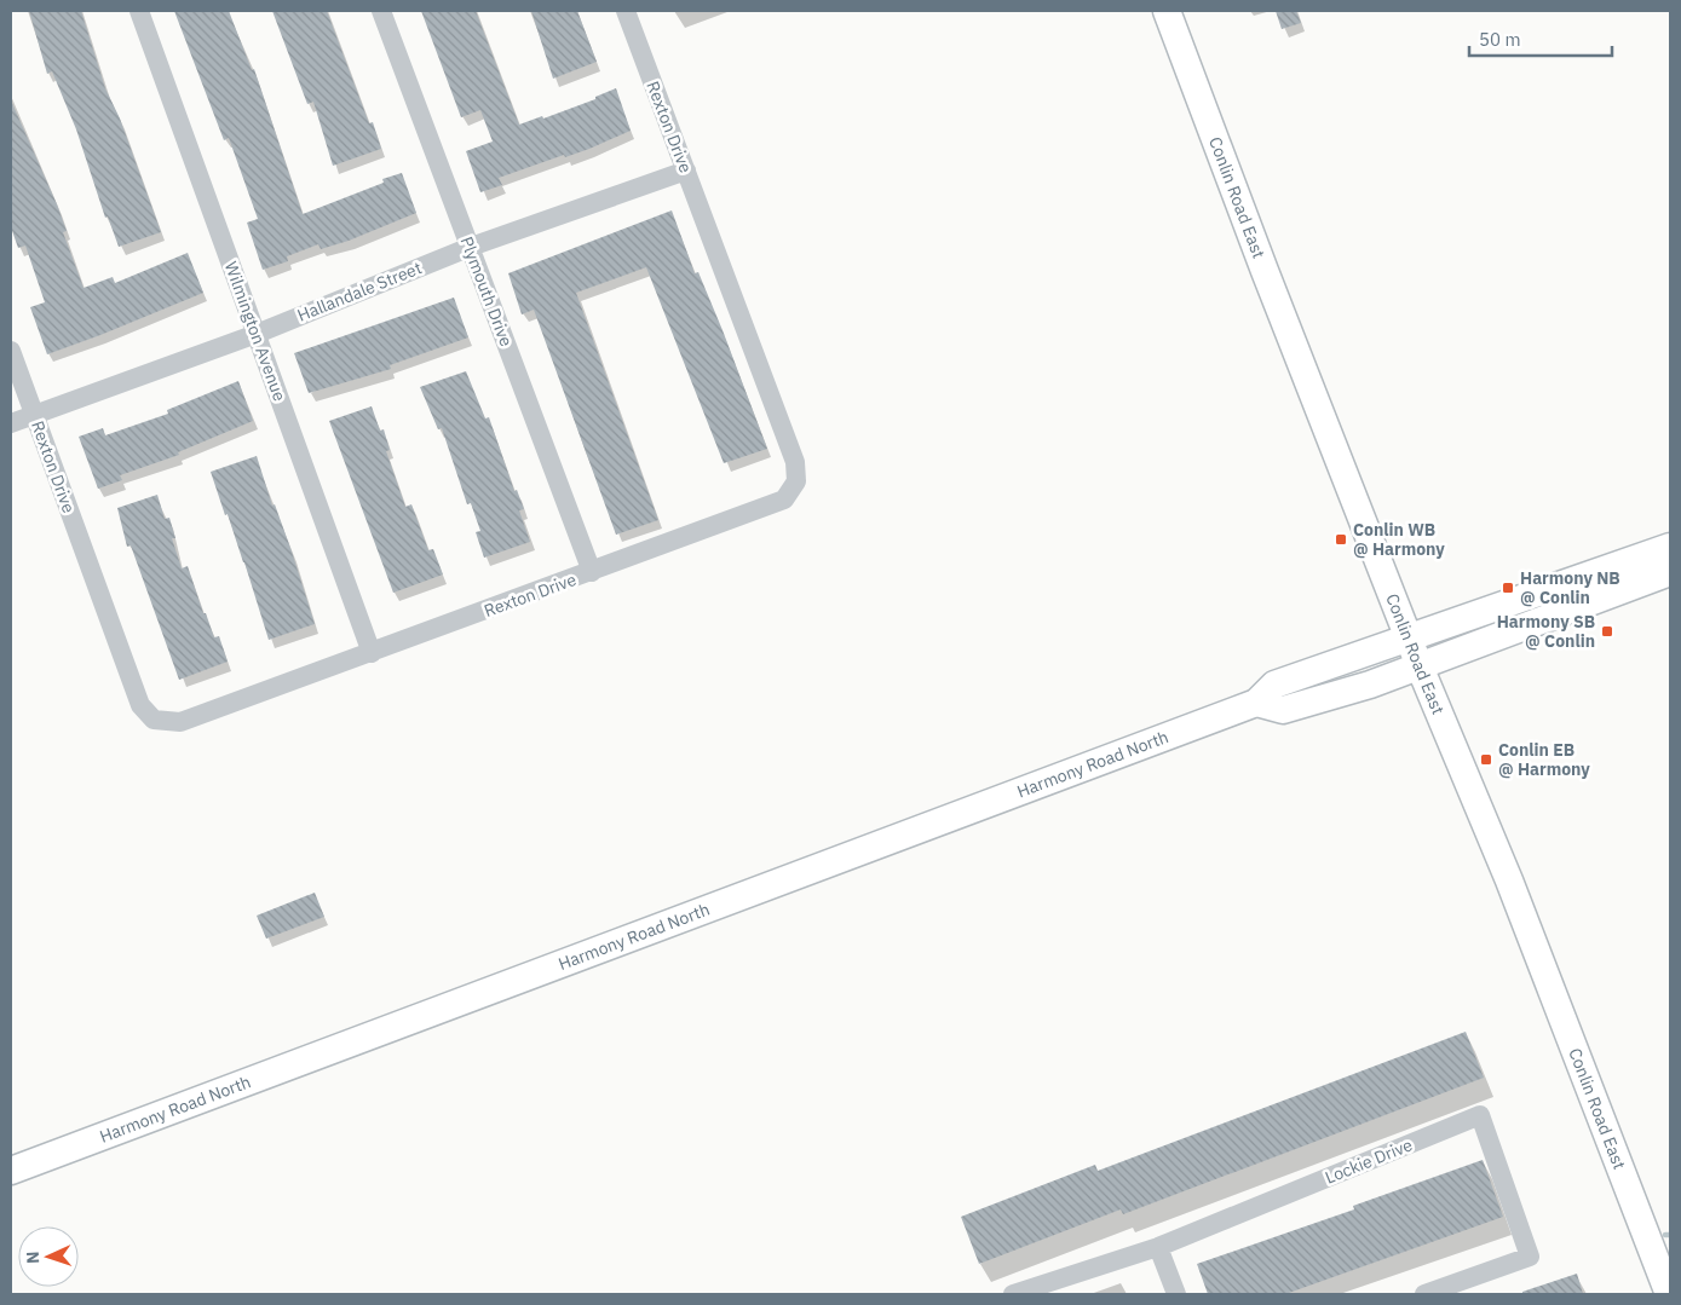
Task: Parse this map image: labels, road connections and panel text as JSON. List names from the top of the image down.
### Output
{
  "streets": {
    "main road": ["Conlin Road East", "Harmony Road North"],
    "street": [
      "Rexton Drive",
      "Hallandale Street",
      "Plymouth Drive",
      "Wilmington Avenue",
      "Lockie Drive"
    ]
  },
  "crossings": [
    ["Rexton Drive", "Hallandale Street"],
    ["Rexton Drive", "Plymouth Drive"],
    ["Rexton Drive", "Wilmington Avenue"],
    ["Conlin Road East", "Harmony Road North"],
    ["Hallandale Street", "Plymouth Drive"],
    ["Hallandale Street", "Wilmington Avenue"]
  ],
  "places": {
    "transit": [
      "Conlin WB @ Harmony",
      "Harmony NB @ Conlin",
      "Harmony SB @ Conlin",
      "Conlin EB @ Harmony"
    ]
  },
  "scale_bar": "50 m",
  "north": "left"
}
